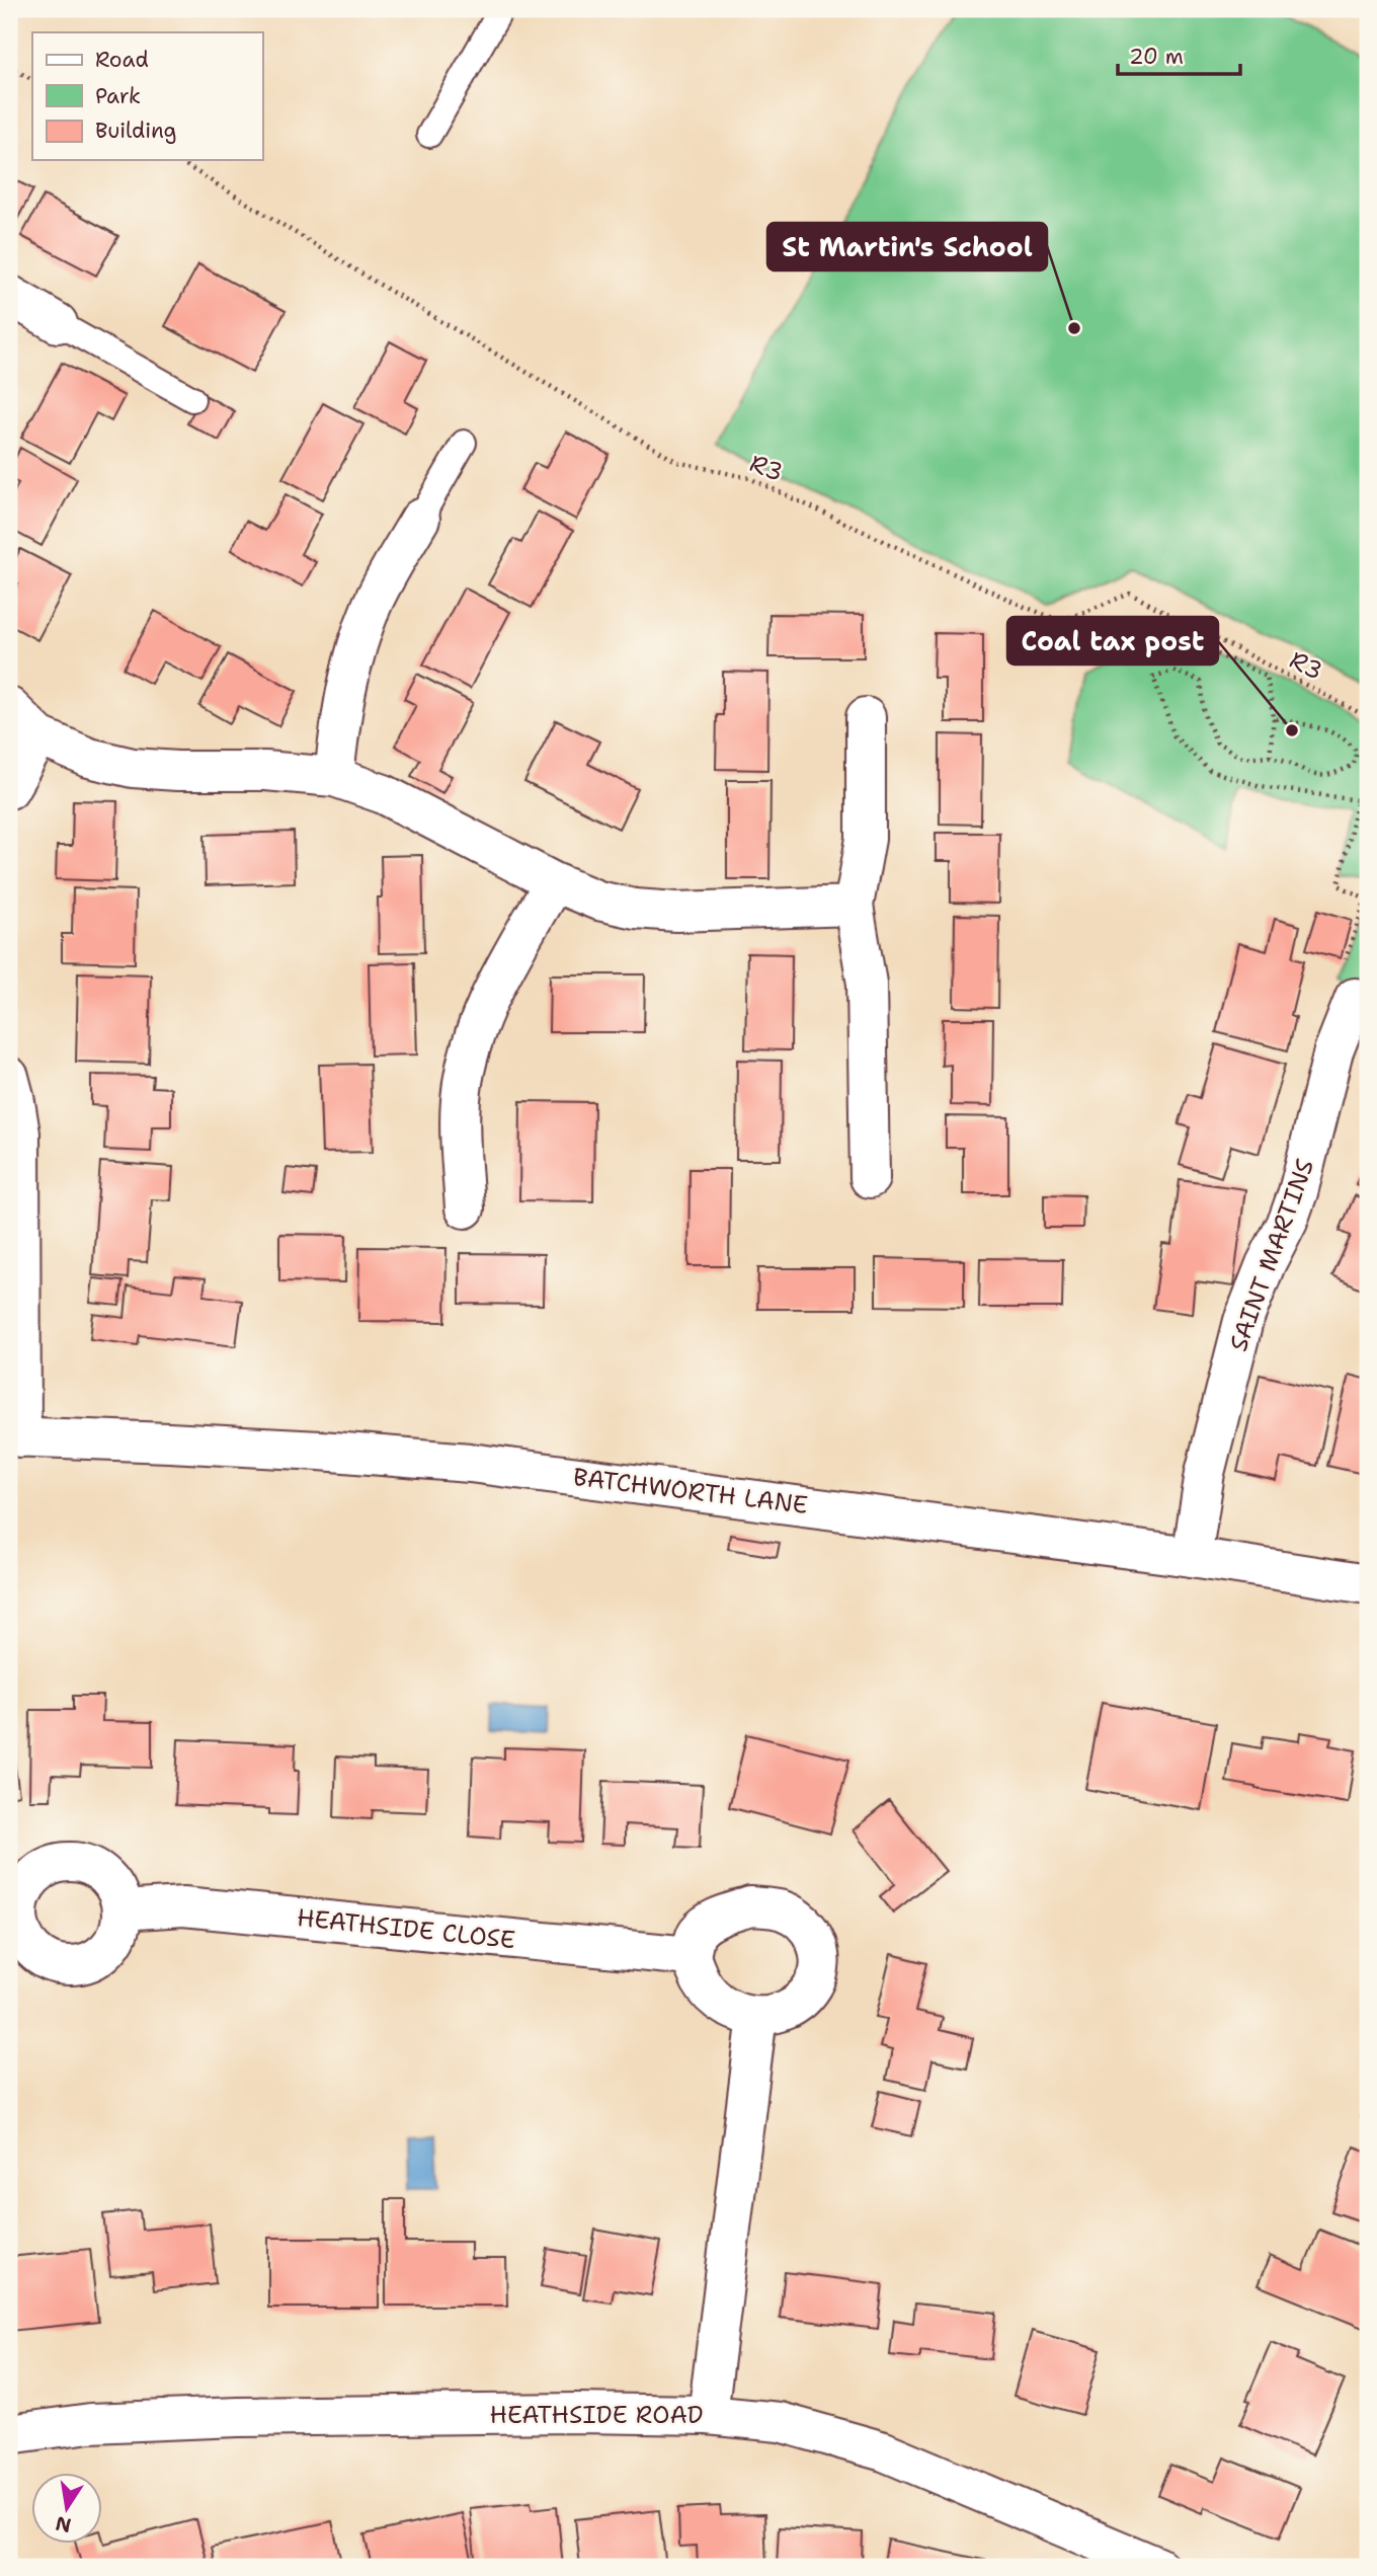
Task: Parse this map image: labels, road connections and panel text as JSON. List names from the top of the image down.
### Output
{
  "streets": {
    "street": [
      "SAINT MARTINS",
      "BATCHWORTH LANE",
      "HEATHSIDE CLOSE",
      "HEATHSIDE ROAD"
    ],
    "path": ["R3"]
  },
  "crossings": [
    ["SAINT MARTINS", "BATCHWORTH LANE"]
  ],
  "places": ["St Martin's School", "Coal tax post"],
  "legend": ["Road", "Park", "Building"],
  "scale_bar": "20 m",
  "north": "bottom"
}
